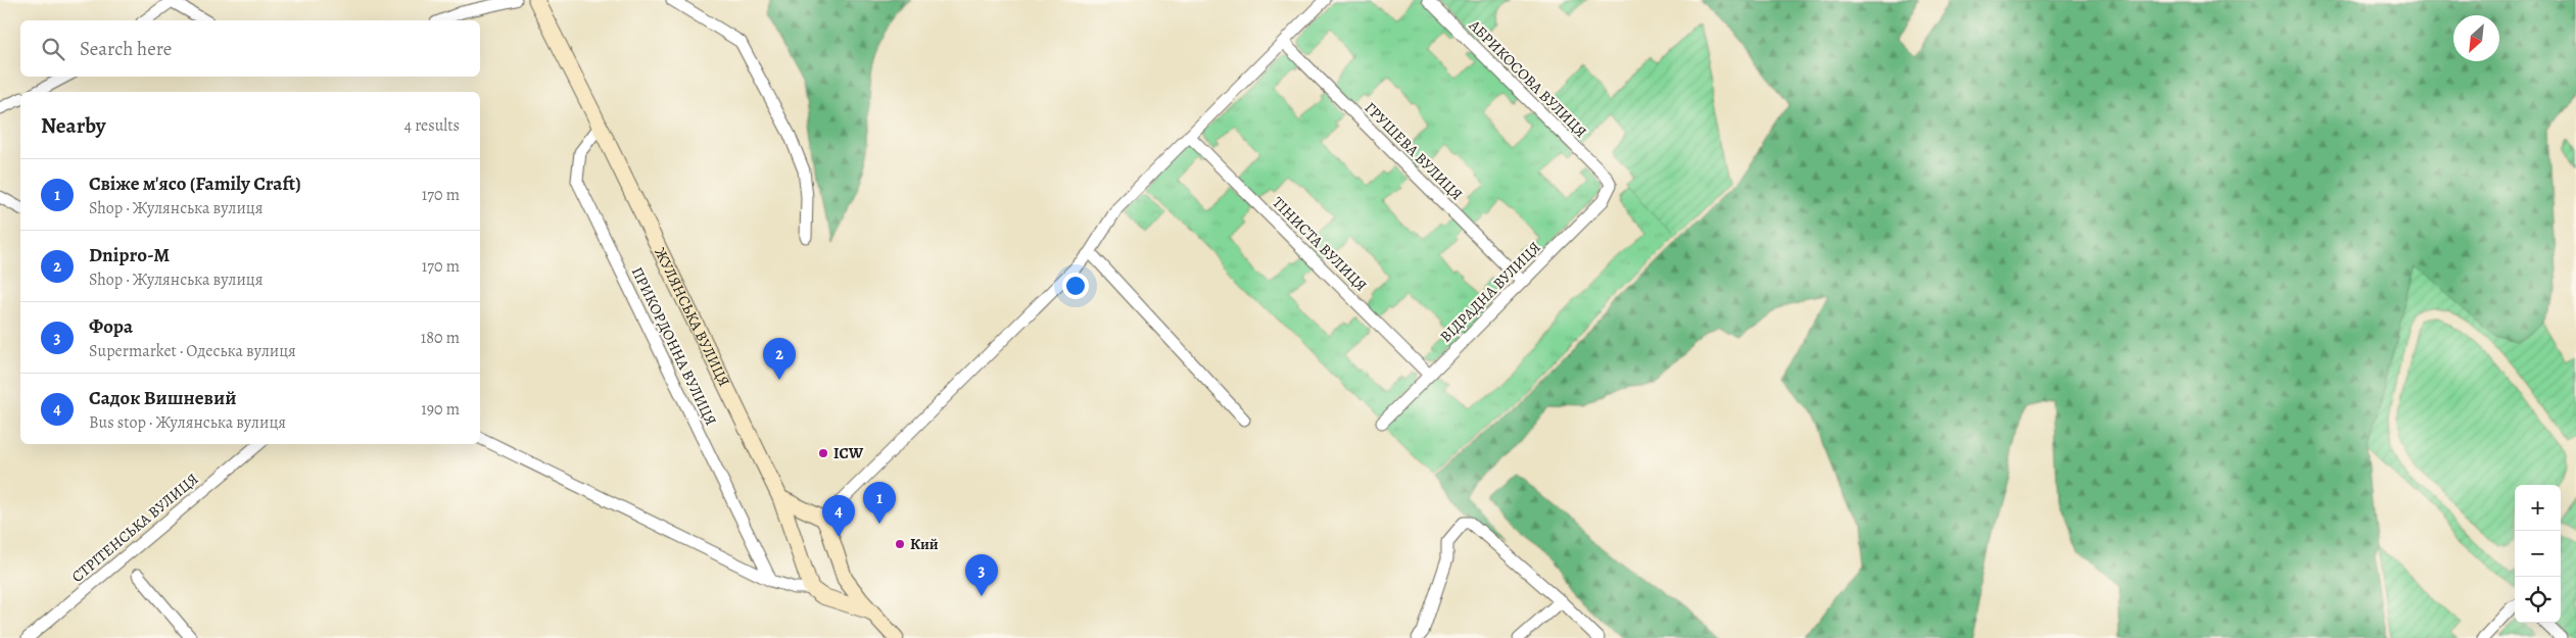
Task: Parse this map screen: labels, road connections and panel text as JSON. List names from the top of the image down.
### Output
{
  "streets": {
    "street": [
      "АБРИКОСОВА ВУЛИЦЯ",
      "ГРУШЕВА ВУЛИЦЯ",
      "ТІНИСТА ВУЛИЦЯ",
      "ВІДРАДНА ВУЛИЦЯ",
      "ЖУЛЯНСЬКА ВУЛИЦЯ",
      "ПРИКОРДОННА ВУЛИЦЯ",
      "СТРІТЕНСЬКА ВУЛИЦЯ"
    ]
  },
  "crossings": [
    ["АБРИКОСОВА ВУЛИЦЯ", "ВІДРАДНА ВУЛИЦЯ"],
    ["ГРУШЕВА ВУЛИЦЯ", "ВІДРАДНА ВУЛИЦЯ"],
    ["ТІНИСТА ВУЛИЦЯ", "ВІДРАДНА ВУЛИЦЯ"],
    ["ЖУЛЯНСЬКА ВУЛИЦЯ", "ПРИКОРДОННА ВУЛИЦЯ"]
  ],
  "places": ["ICW", "Кий"],
  "north": "bottom left",
  "page": {
    "search": "Search here",
    "heading": ["Nearby", "4 results"],
    "list": [
      {
        "mark": "1",
        "name": "Свіже м'ясо (Family Craft)",
        "note": "Shop · Жулянська вулиця",
        "value": "170 m"
      },
      {
        "mark": "2",
        "name": "Dnipro-M",
        "note": "Shop · Жулянська вулиця",
        "value": "170 m"
      },
      {
        "mark": "3",
        "name": "Фора",
        "note": "Supermarket · Одеська вулиця",
        "value": "180 m"
      },
      {
        "mark": "4",
        "name": "Садок Вишневий",
        "note": "Bus stop · Жулянська вулиця",
        "value": "190 m"
      }
    ],
    "pins": [
      "2",
      "1",
      "4",
      "3"
    ],
    "map_buttons": ["+", "−"]
  }
}
